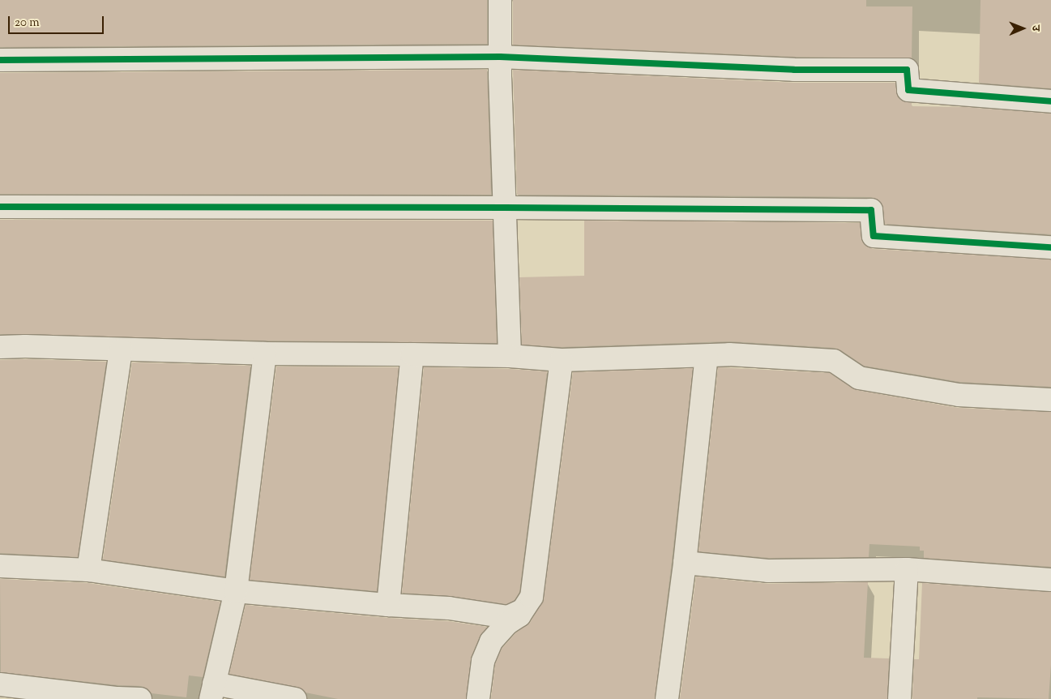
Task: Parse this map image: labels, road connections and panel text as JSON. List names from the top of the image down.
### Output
{
  "scale_bar": "20 m",
  "north": "right"
}
